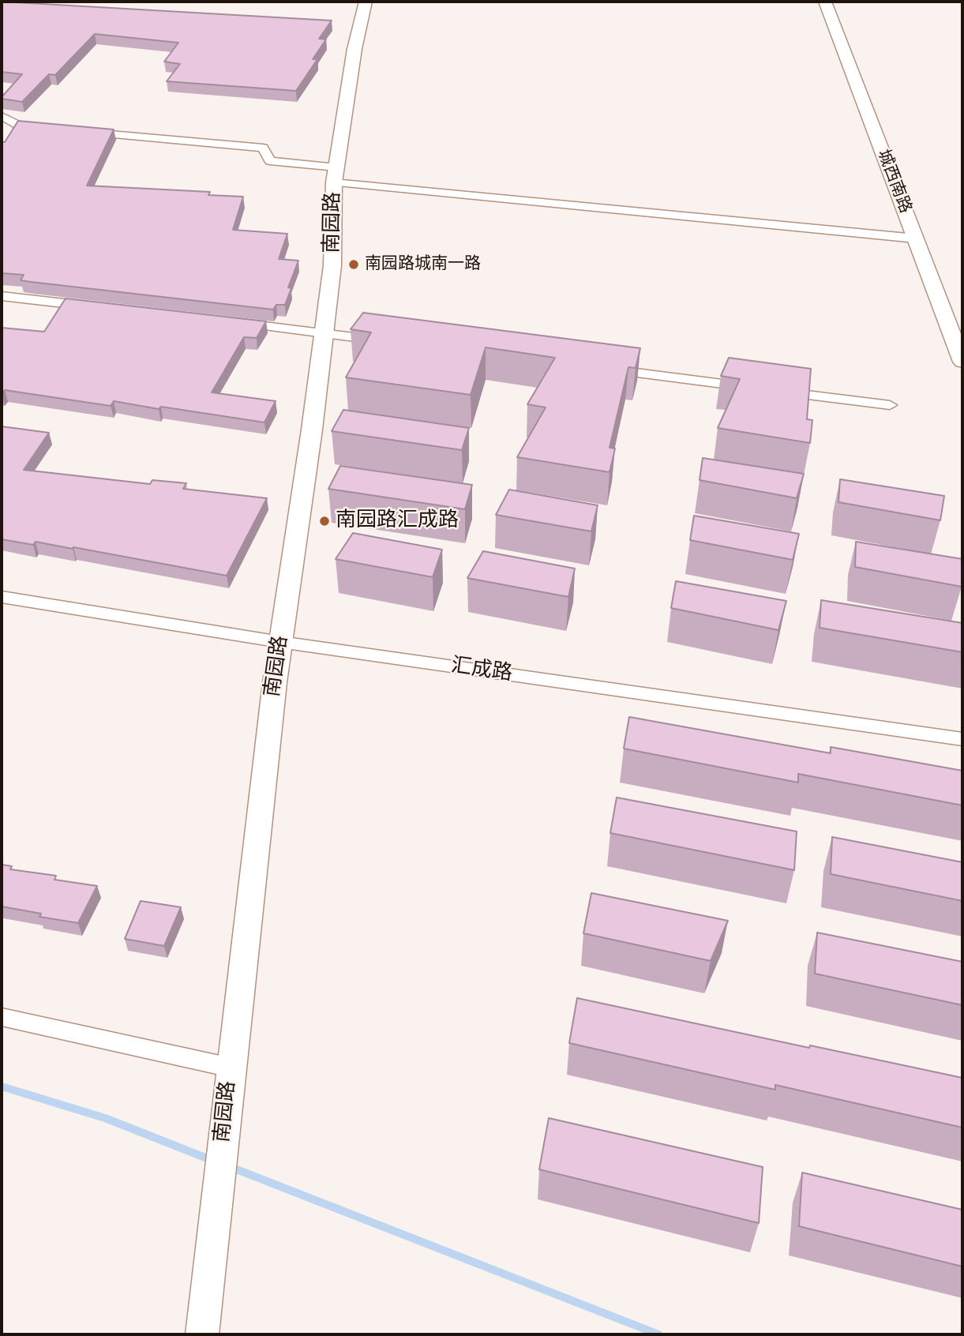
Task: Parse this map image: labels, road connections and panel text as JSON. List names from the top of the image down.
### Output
{
  "streets": {
    "street": ["城西南路", "南园路", "汇成路"]
  },
  "crossings": [
    ["南园路", "汇成路"]
  ],
  "places": ["南园路城南一路", "南园路汇成路"]
}
